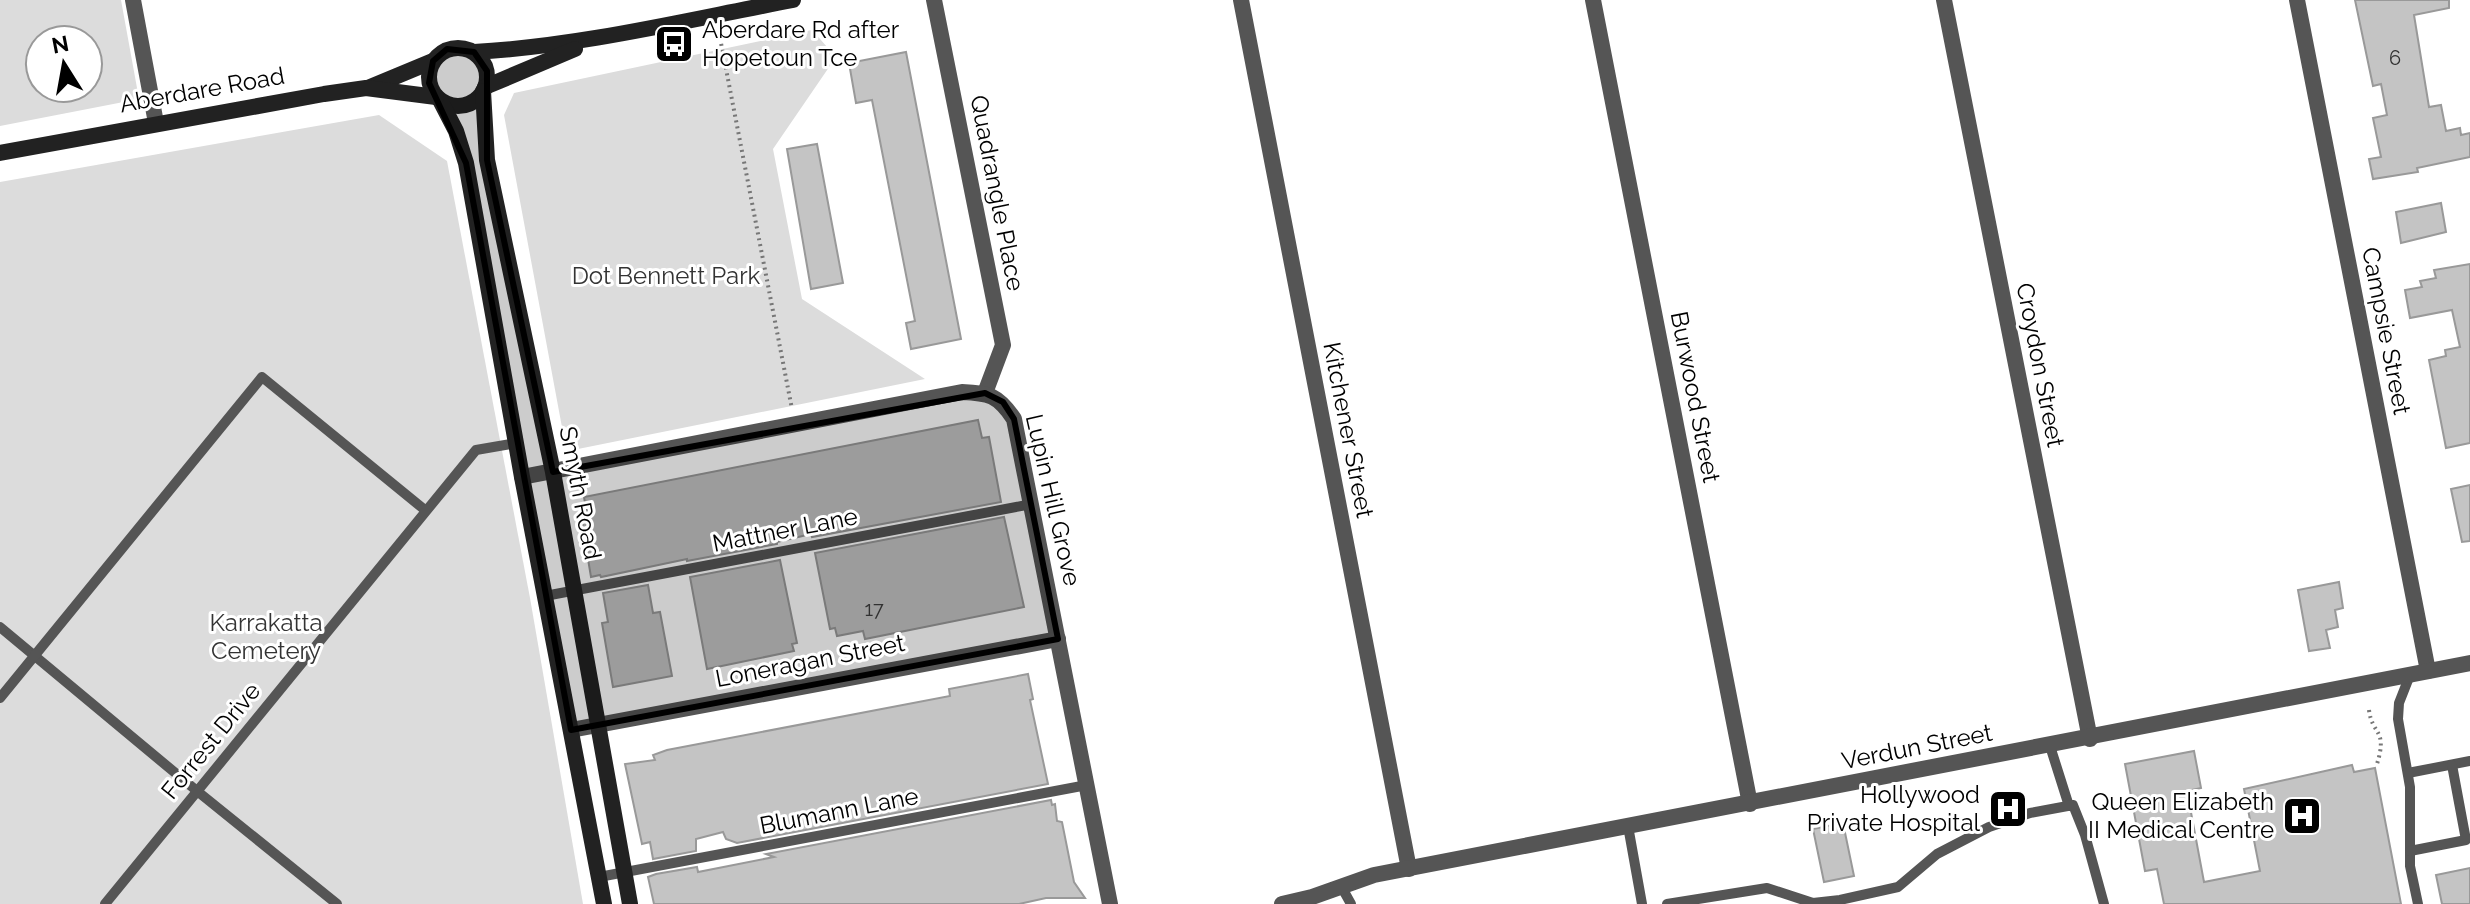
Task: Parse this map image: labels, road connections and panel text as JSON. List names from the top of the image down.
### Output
{
  "streets": {
    "main road": ["Aberdare Road", "Smyth Road"],
    "street": [
      "Quadrangle Place",
      "Campsie Street",
      "Croydon Street",
      "Burwood Street",
      "Kitchener Street",
      "Lupin Hill Grove",
      "Loneragan Street",
      "Verdun Street"
    ],
    "lane": ["Mattner Lane", "Forrest Drive", "Blumann Lane"]
  },
  "crossings": [
    ["Aberdare Road", "Smyth Road"],
    ["Quadrangle Place", "Lupin Hill Grove"],
    ["Campsie Street", "Verdun Street"],
    ["Croydon Street", "Verdun Street"],
    ["Burwood Street", "Verdun Street"],
    ["Kitchener Street", "Verdun Street"],
    ["Smyth Road", "Mattner Lane"],
    ["Smyth Road", "Loneragan Street"],
    ["Smyth Road", "Blumann Lane"],
    ["Lupin Hill Grove", "Mattner Lane"],
    ["Lupin Hill Grove", "Loneragan Street"],
    ["Lupin Hill Grove", "Blumann Lane"]
  ],
  "parks": ["Dot Bennett Park", "Karrakatta Cemetery"],
  "places": {
    "bus stop": ["Aberdare Rd after Hopetoun Tce"],
    "hospital": ["Hollywood Private Hospital", "Queen Elizabeth II Medical Centre"]
  },
  "house_numbers": ["6", "17"],
  "north": "top"
}
